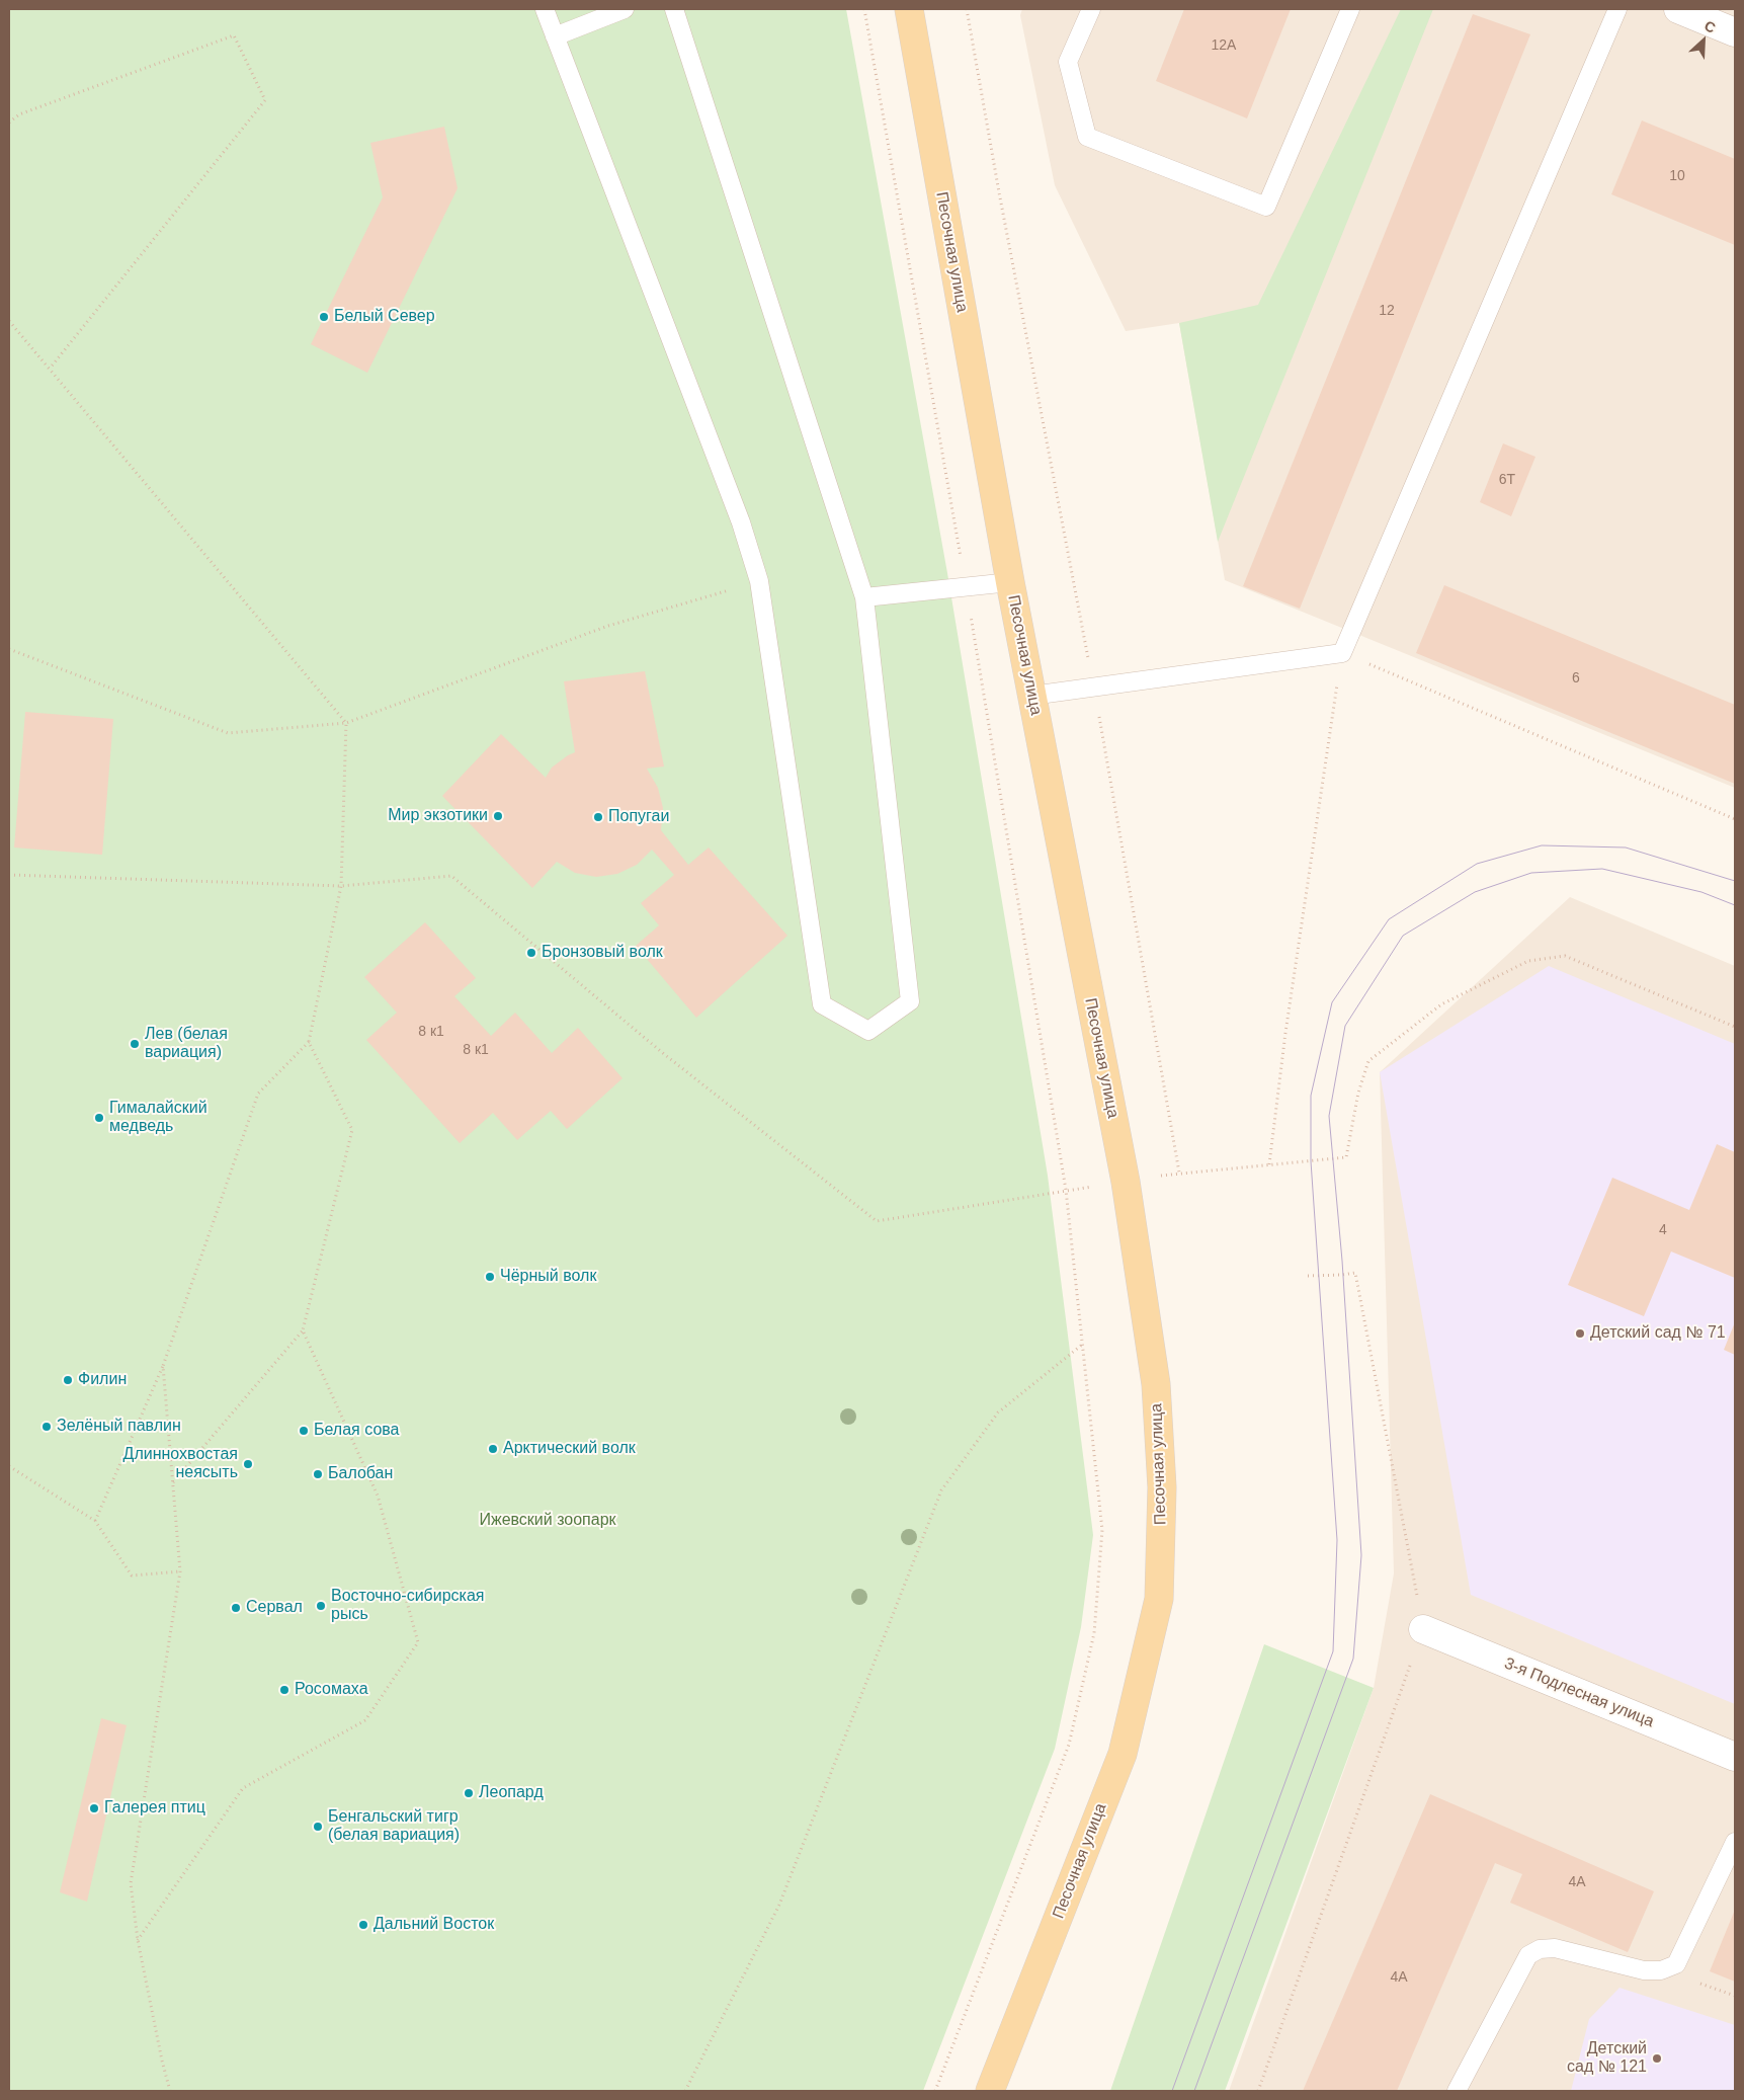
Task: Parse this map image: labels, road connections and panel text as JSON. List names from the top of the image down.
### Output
{
  "streets": {
    "main road": ["Песочная улица"],
    "street": ["3-я Подлесная улица"]
  },
  "parks": ["Ижевский зоопарк"],
  "places": [
    "Белый Север",
    "Мир экзотики",
    "Попугаи",
    "Бронзовый волк",
    "Лев (белая вариация)",
    "Гималайский медведь",
    "Чёрный волк",
    "Детский сад № 71",
    "Филин",
    "Зелёный павлин",
    "Белая сова",
    "Арктический волк",
    "Длиннохвостая неясыть",
    "Балобан",
    "Восточно-сибирская рысь",
    "Сервал",
    "Росомаха",
    "Леопард",
    "Галерея птиц",
    "Бенгальский тигр (белая вариация)",
    "Дальний Восток",
    "Детский сад № 121"
  ],
  "house_numbers": [
    "12А",
    "10",
    "12",
    "6Т",
    "6",
    "8 к1",
    "8 к1",
    "4",
    "4А",
    "4А"
  ],
  "north": "top right"
}
